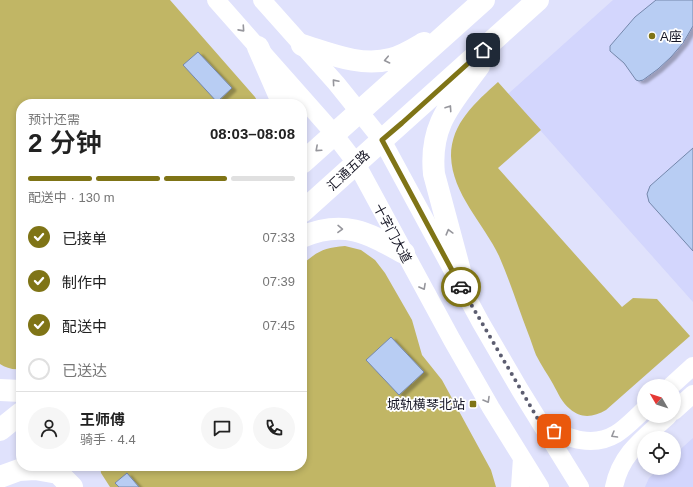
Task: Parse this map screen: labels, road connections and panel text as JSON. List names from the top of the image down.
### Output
{
  "streets": {
    "main road": ["汇通五路"],
    "street": ["十字门大道"]
  },
  "crossings": [
    ["汇通五路", "十字门大道"]
  ],
  "places": {
    "other": ["A座"],
    "transit": ["城轨横琴北站"]
  },
  "north": "top left",
  "page": {
    "heading": ["2 分钟", "预计还需", "08:03–08:08"],
    "panel": ["王师傅", "骑手 · 4.4"],
    "bar": "配送中 · 130 m",
    "list": [
      ["已接单", "07:33"],
      ["制作中", "07:39"],
      ["配送中", "07:45"],
      "已送达"
    ]
  }
}
